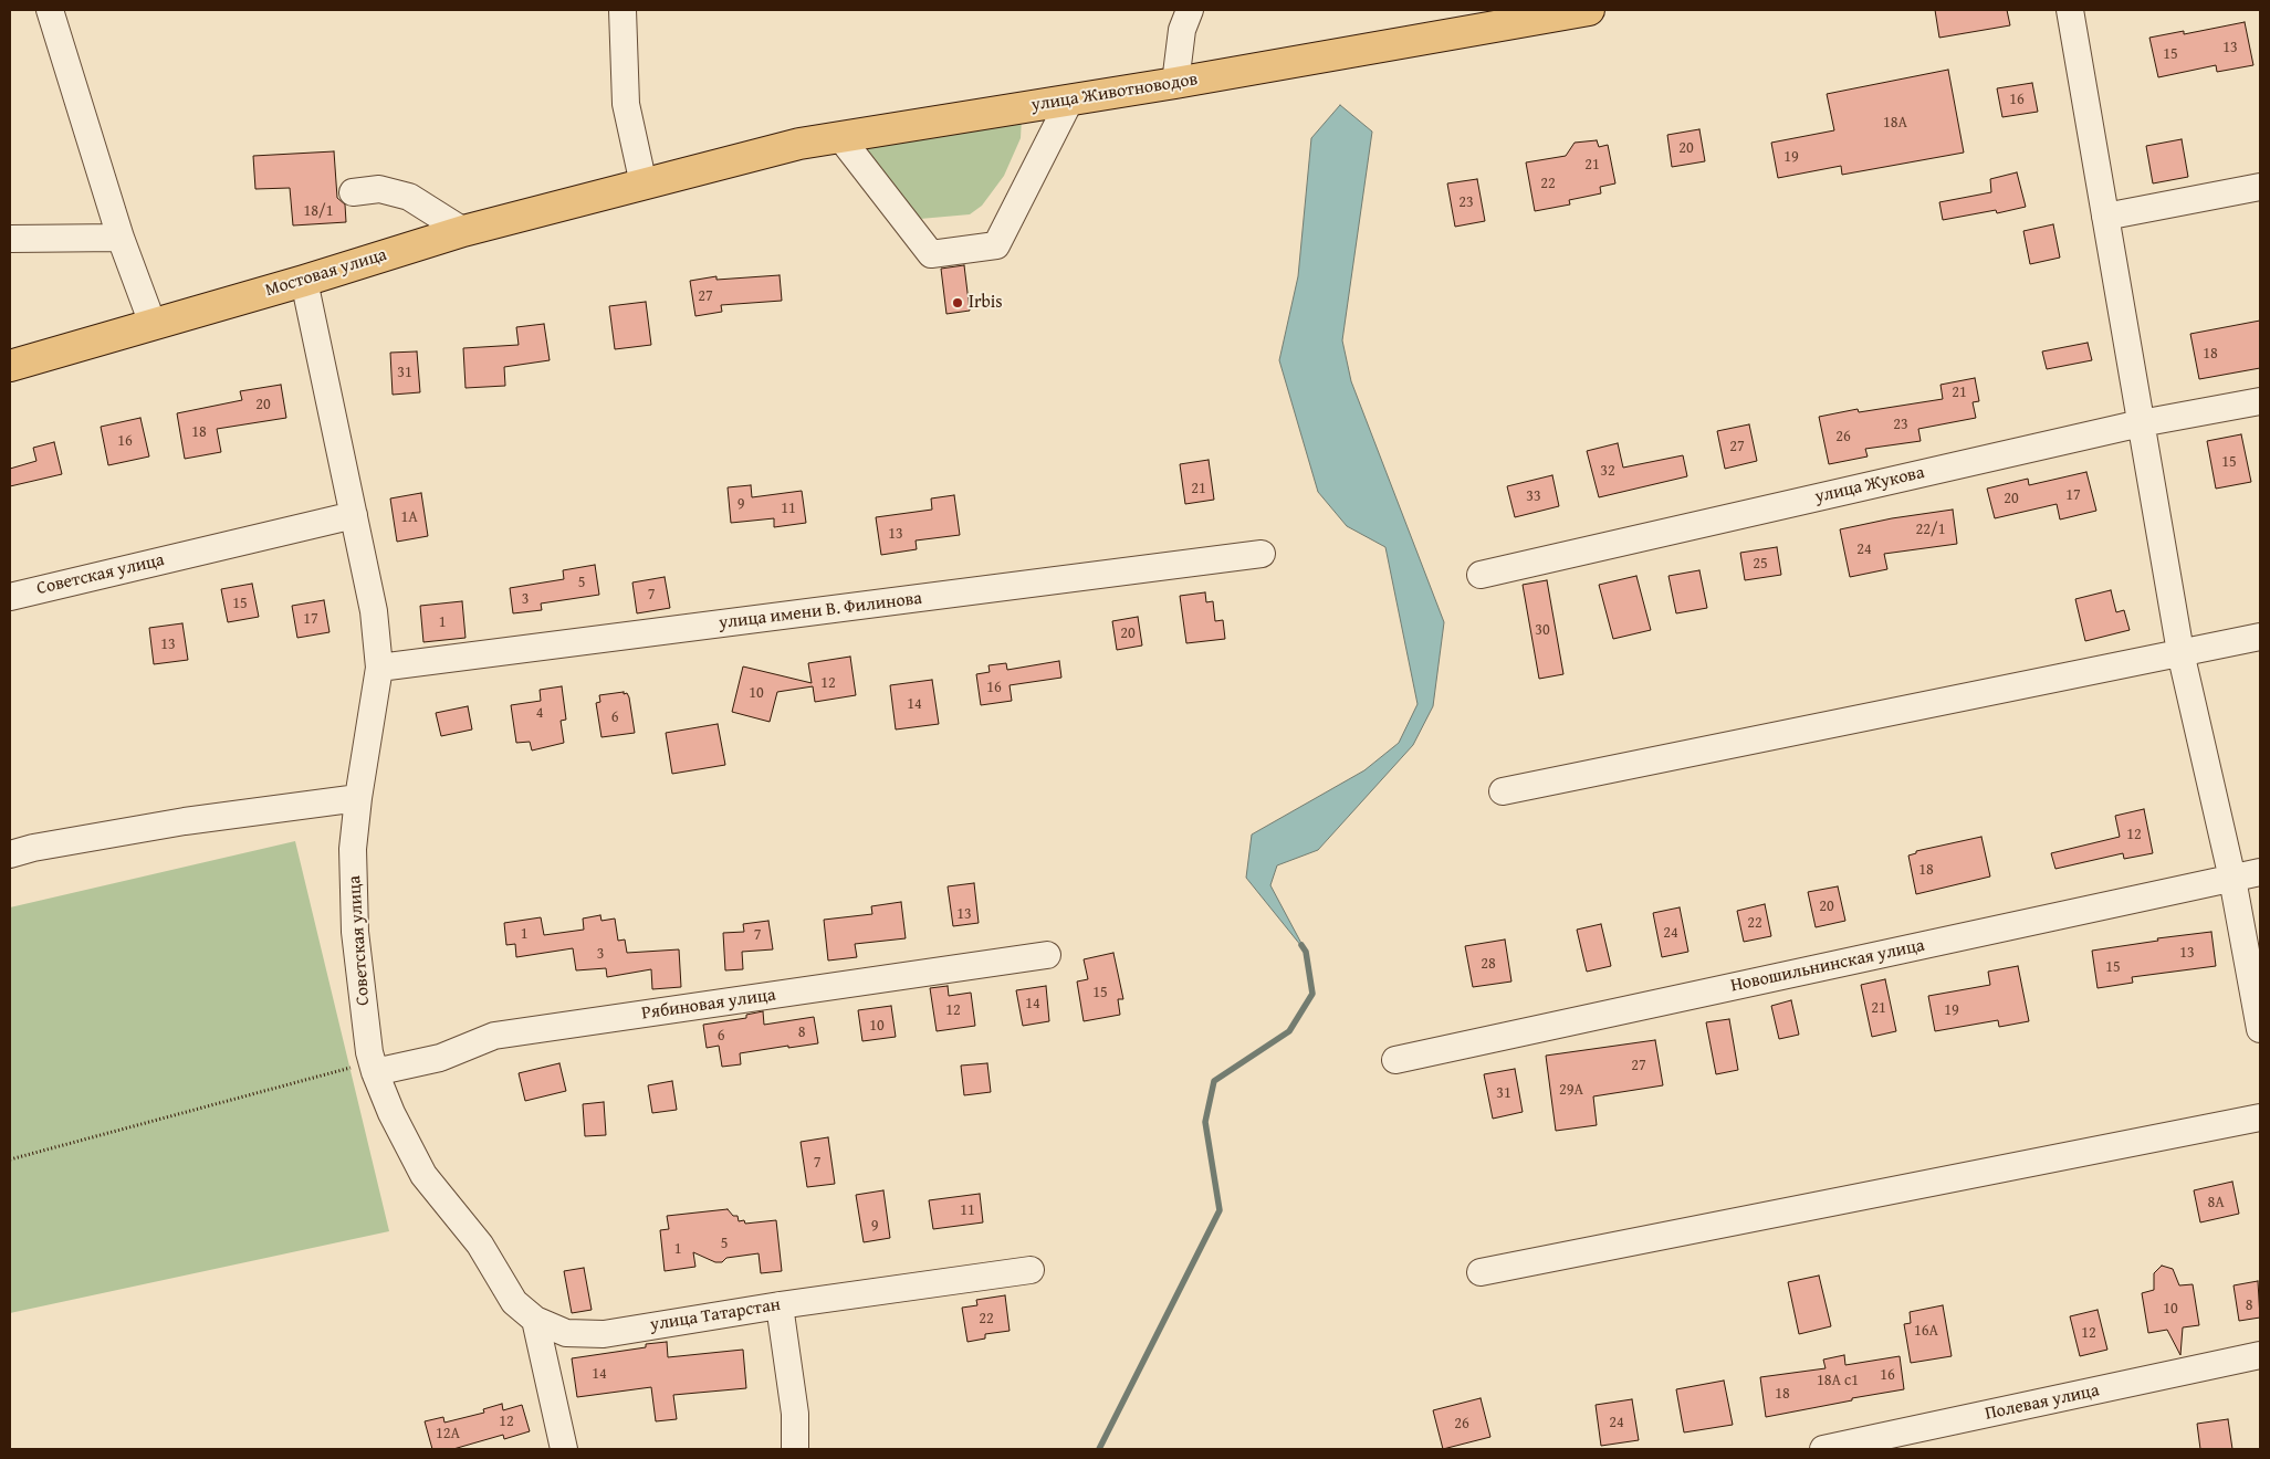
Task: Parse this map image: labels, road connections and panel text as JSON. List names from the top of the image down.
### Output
{
  "streets": {
    "main road": ["улица Животноводов", "Мостовая улица"],
    "street": [
      "улица Жукова",
      "Советская улица",
      "улица имени В. Филинова",
      "Новошильнинская улица",
      "Рябиновая улица",
      "улица Татарстан",
      "Полевая улица"
    ]
  },
  "crossings": [
    ["улица Животноводов", "Мостовая улица"],
    ["Мостовая улица", "Советская улица"],
    ["Советская улица", "улица имени В. Филинова"],
    ["Советская улица", "Рябиновая улица"],
    ["Советская улица", "улица Татарстан"]
  ],
  "places": ["Irbis"],
  "house_numbers": [
    "13",
    "15",
    "16",
    "18А",
    "20",
    "19",
    "21",
    "22",
    "23",
    "18/1",
    "27",
    "18",
    "31",
    "21",
    "20",
    "23",
    "18",
    "26",
    "16",
    "27",
    "15",
    "32",
    "21",
    "17",
    "33",
    "20",
    "9",
    "11",
    "1А",
    "22/1",
    "13",
    "24",
    "25",
    "5",
    "7",
    "3",
    "15",
    "17",
    "1",
    "30",
    "20",
    "13",
    "12",
    "16",
    "10",
    "14",
    "4",
    "6",
    "12",
    "18",
    "20",
    "13",
    "22",
    "24",
    "1",
    "7",
    "13",
    "3",
    "28",
    "15",
    "15",
    "14",
    "21",
    "12",
    "19",
    "10",
    "8",
    "6",
    "27",
    "29А",
    "31",
    "7",
    "8А",
    "11",
    "9",
    "5",
    "1",
    "8",
    "10",
    "22",
    "16А",
    "12",
    "14",
    "16",
    "18А с1",
    "18",
    "12",
    "24",
    "26",
    "12А"
  ]
}
